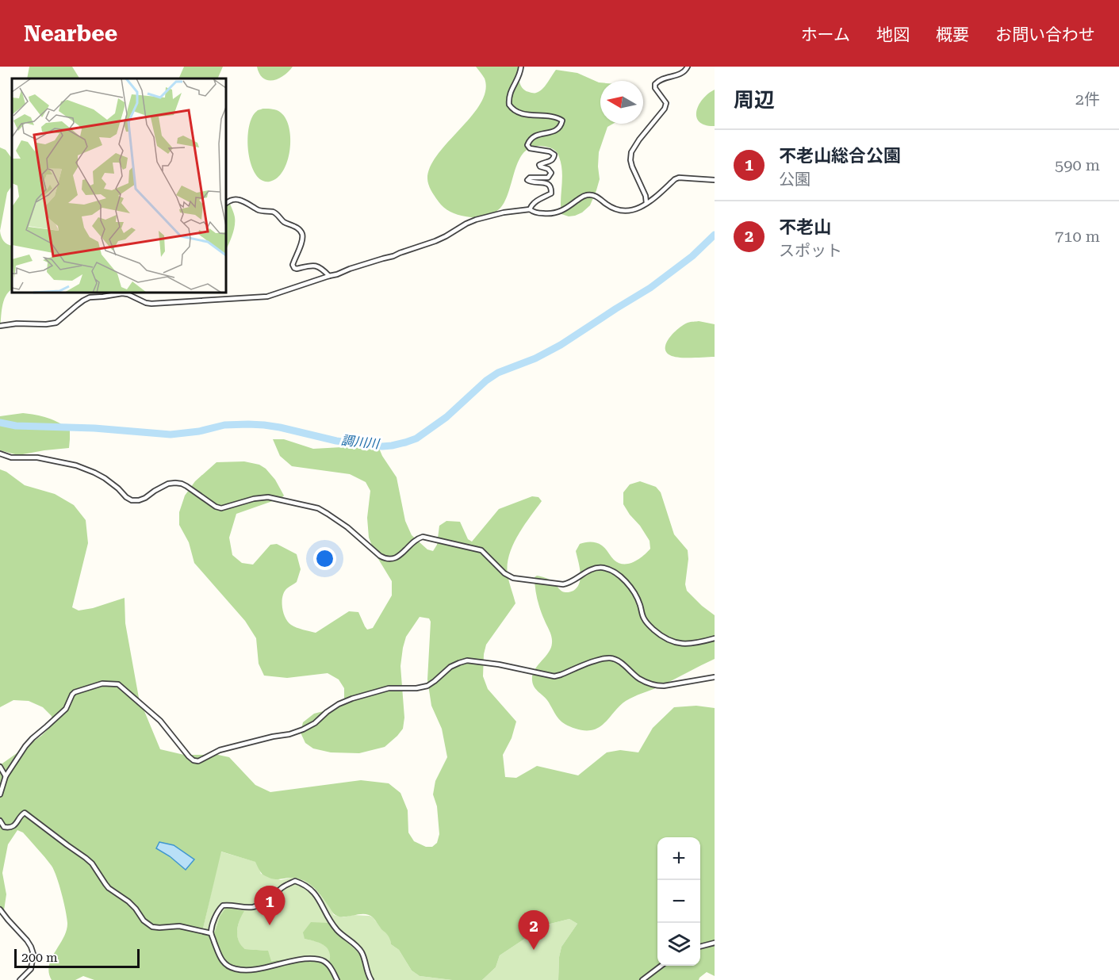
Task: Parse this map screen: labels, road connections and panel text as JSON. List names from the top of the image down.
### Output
{
  "water": ["調川川"],
  "scale_bar": "200 m",
  "north": "left",
  "page": {
    "header": "Nearbee",
    "nav": [
      "ホーム",
      "地図",
      "概要",
      "お問い合わせ"
    ],
    "heading": ["周辺", "2件"],
    "list": [
      {
        "mark": "1",
        "name": "不老山総合公園",
        "note": "公園",
        "value": "590 m"
      },
      {
        "mark": "2",
        "name": "不老山",
        "note": "スポット",
        "value": "710 m"
      }
    ],
    "map_buttons": ["+", "−"],
    "pins": ["1", "2"],
    "scale": "200 m"
  }
}
